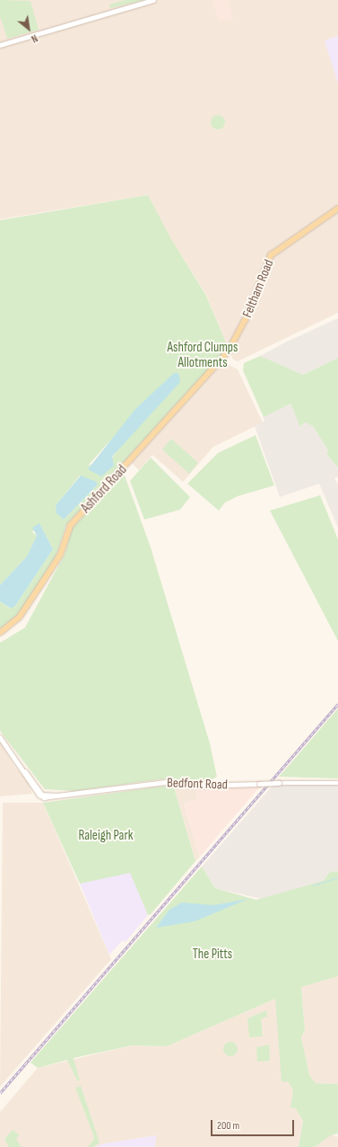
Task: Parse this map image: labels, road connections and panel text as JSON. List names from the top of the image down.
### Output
{
  "streets": {
    "main road": ["Feltham Road", "Ashford Road"],
    "street": ["Bedfont Road"]
  },
  "crossings": [
    ["Feltham Road", "Ashford Road"]
  ],
  "parks": ["Ashford Clumps Allotments", "Raleigh Park", "The Pitts"],
  "scale_bar": "200 m",
  "north": "bottom right"
}
